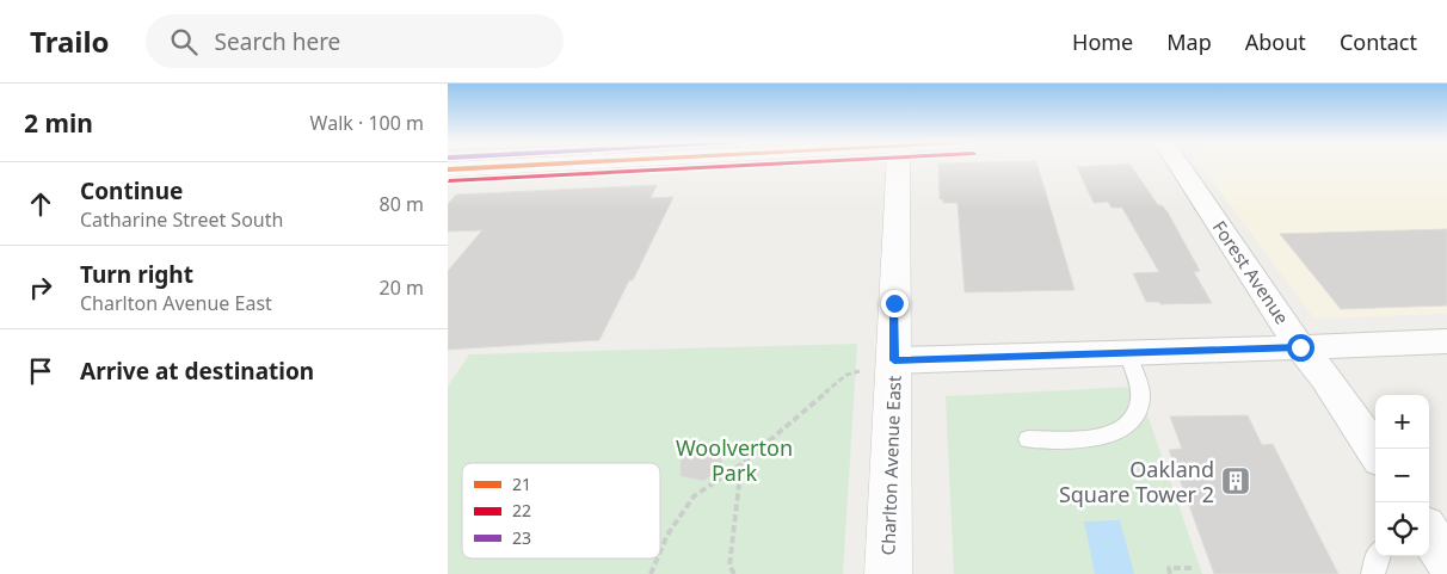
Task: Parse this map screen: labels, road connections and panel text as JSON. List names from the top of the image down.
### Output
{
  "streets": {
    "main road": ["Charlton Avenue East"],
    "street": ["Forest Avenue"]
  },
  "parks": ["Woolverton Park"],
  "places": {
    "building": ["Oakland Square Tower 2"]
  },
  "lines": ["transit line 21", "transit line 22"],
  "legend": ["21", "22", "23"],
  "page": {
    "header": "Trailo",
    "search": "Search here",
    "nav": [
      "Home",
      "Map",
      "About",
      "Contact"
    ],
    "heading": ["2 min", "Walk · 100 m"],
    "list": [
      ["Continue", "Catharine Street South", "80 m"],
      ["Turn right", "Charlton Avenue East", "20 m"],
      "Arrive at destination"
    ],
    "map_buttons": ["+", "−"]
  }
}
